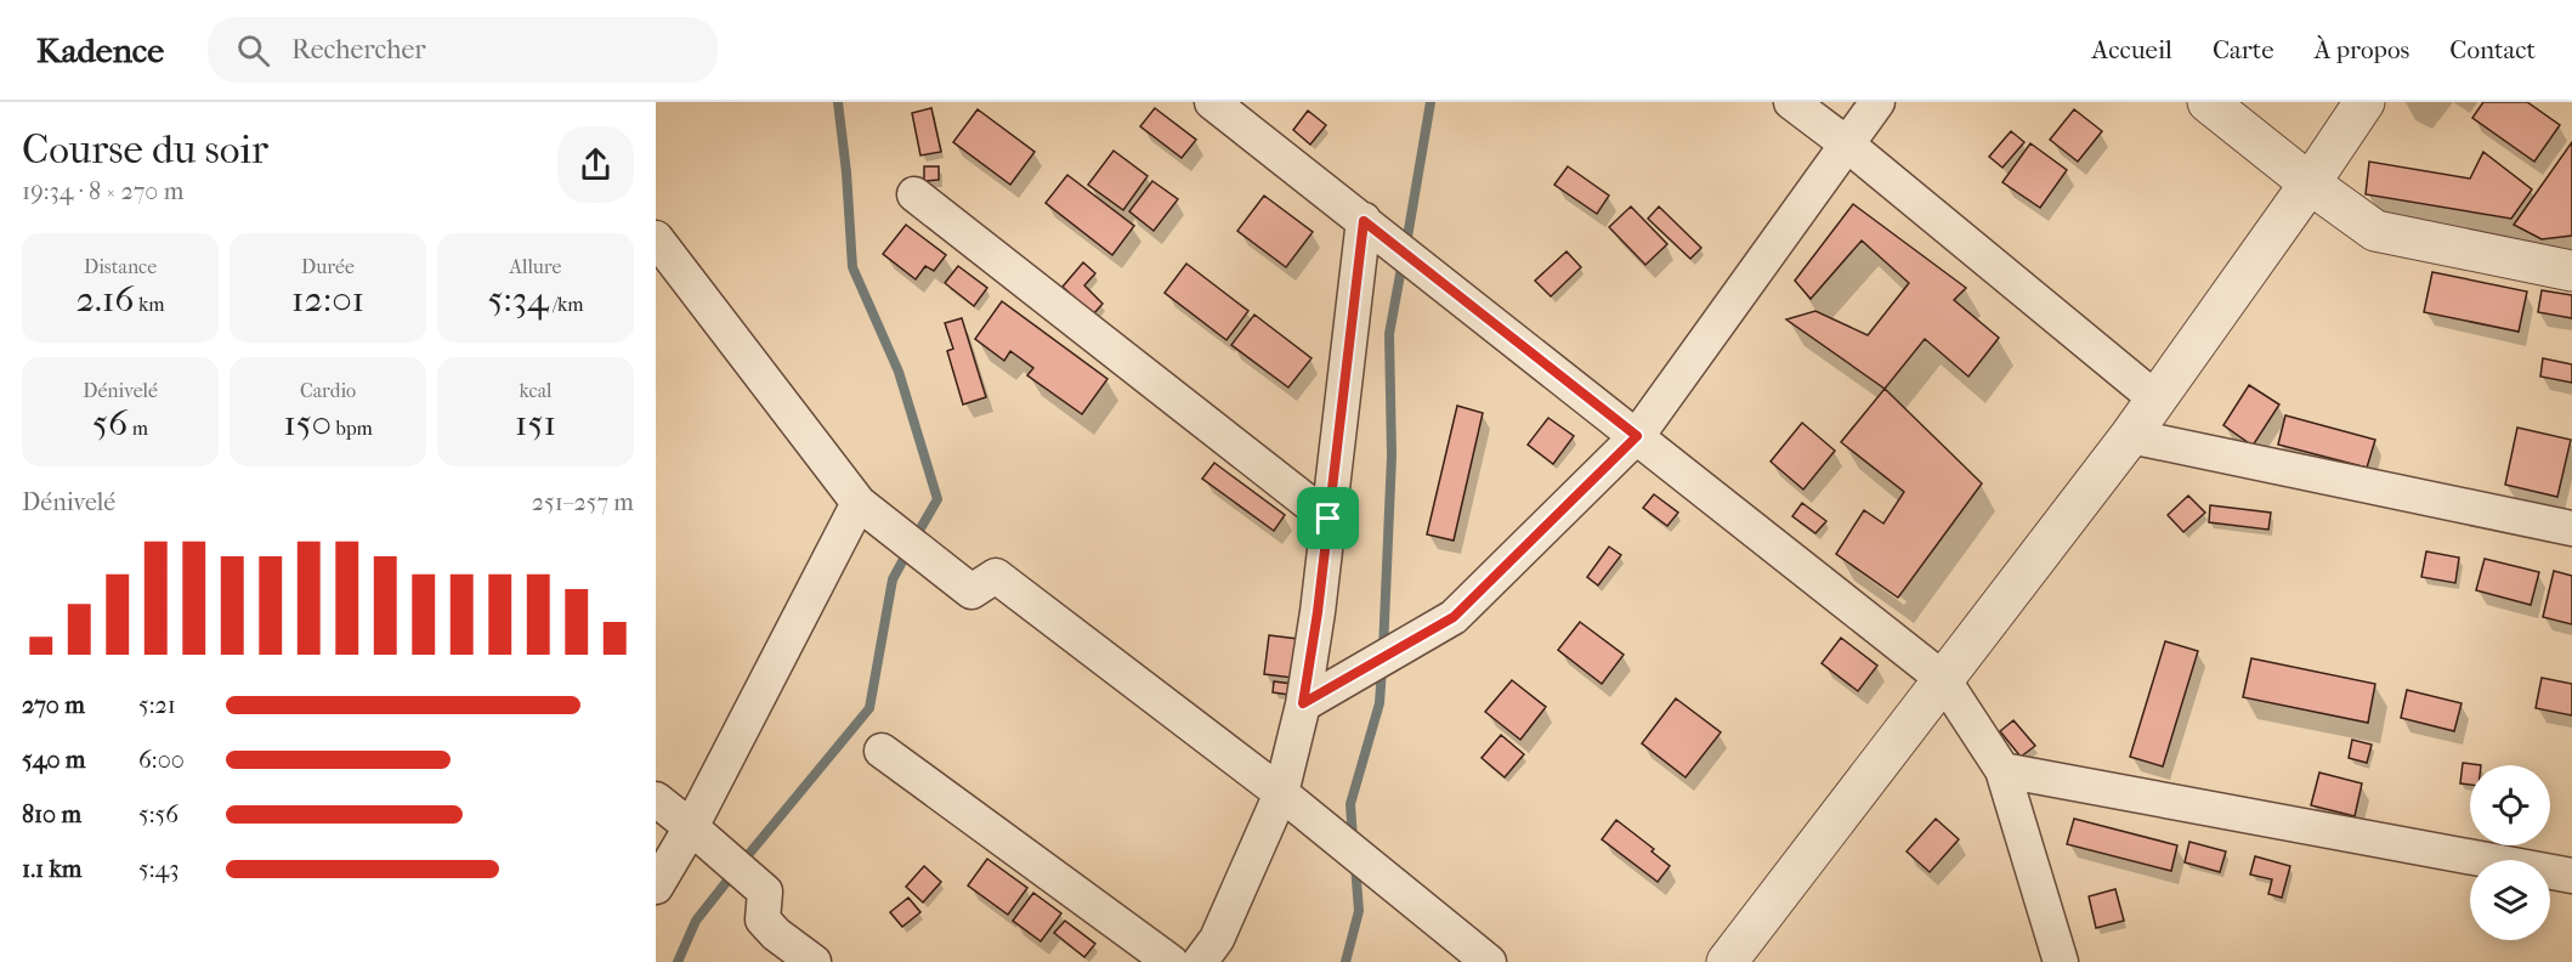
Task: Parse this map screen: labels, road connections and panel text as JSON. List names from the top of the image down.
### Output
{
  "page": {
    "header": "Kadence",
    "search": "Rechercher",
    "nav": [
      "Accueil",
      "Carte",
      "À propos",
      "Contact"
    ],
    "heading": ["Course du soir", "19:34 · 8 × 270 m"],
    "stats": [
      ["Distance", "2.16 km"],
      ["Durée", "12:01"],
      ["Allure", "5:34 /km"],
      ["Dénivelé", "56 m"],
      ["Cardio", "150 bpm"],
      ["kcal", "151"]
    ],
    "chart": ["Dénivelé", "251–257 m"],
    "list": [
      {
        "name": "270 m",
        "note": "5:21"
      },
      {
        "name": "540 m",
        "note": "6:00"
      },
      {
        "name": "810 m",
        "note": "5:56"
      },
      {
        "name": "1.1 km",
        "note": "5:43"
      }
    ]
  }
}
